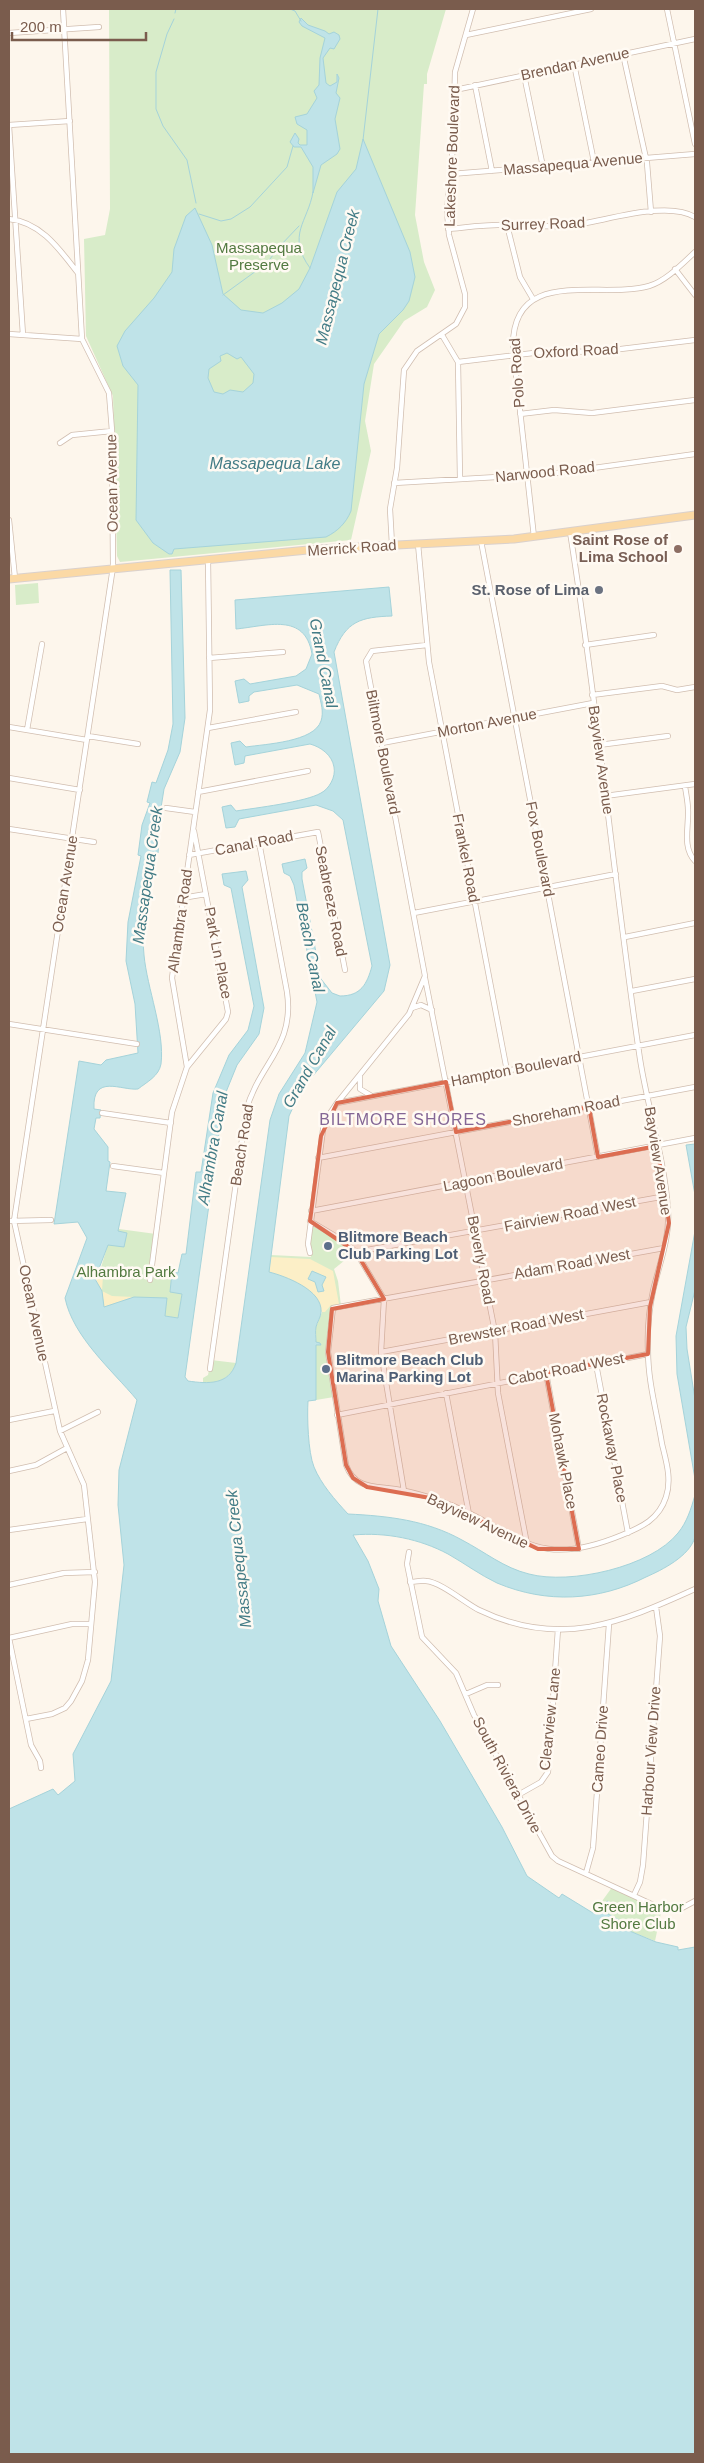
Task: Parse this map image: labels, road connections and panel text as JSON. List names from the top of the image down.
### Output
{
  "streets": {
    "main road": ["Merrick Road"],
    "street": [
      "Brendan Avenue",
      "Lakeshore Boulevard",
      "Massapequa Avenue",
      "Surrey Road",
      "Oxford Road",
      "Polo Road",
      "Narwood Road",
      "Ocean Avenue",
      "Morton Avenue",
      "Biltmore Boulevard",
      "Bayview Avenue",
      "Canal Road",
      "Fox Boulevard",
      "Frankel Road",
      "Seabreeze Road",
      "Alhambra Road",
      "Park Ln Place",
      "Hampton Boulevard",
      "Shoreham Road",
      "Beach Road",
      "Lagoon Boulevard",
      "Fairview Road West",
      "Beverly Road",
      "Adam Road West",
      "Brewster Road West",
      "Cabot Road West",
      "Rockaway Place",
      "Mohawk Place",
      "Clearview Lane",
      "Cameo Drive",
      "Harbour View Drive",
      "South Riviera Drive"
    ]
  },
  "crossings": [
    ["Brendan Avenue", "Lakeshore Boulevard"],
    ["Lakeshore Boulevard", "Massapequa Avenue"],
    ["Lakeshore Boulevard", "Surrey Road"],
    ["Lakeshore Boulevard", "Narwood Road"],
    ["Lakeshore Boulevard", "Merrick Road"],
    ["Oxford Road", "Polo Road"],
    ["Polo Road", "Narwood Road"],
    ["Polo Road", "Merrick Road"],
    ["Ocean Avenue", "Merrick Road"],
    ["Merrick Road", "Bayview Avenue"],
    ["Merrick Road", "Fox Boulevard"],
    ["Merrick Road", "Alhambra Road"],
    ["Morton Avenue", "Biltmore Boulevard"],
    ["Morton Avenue", "Bayview Avenue"],
    ["Morton Avenue", "Fox Boulevard"],
    ["Morton Avenue", "Frankel Road"],
    ["Biltmore Boulevard", "Frankel Road"],
    ["Biltmore Boulevard", "Beverly Road"],
    ["Bayview Avenue", "Hampton Boulevard"],
    ["Bayview Avenue", "Shoreham Road"],
    ["Bayview Avenue", "Lagoon Boulevard"],
    ["Bayview Avenue", "Fairview Road West"],
    ["Bayview Avenue", "Beverly Road"],
    ["Bayview Avenue", "Adam Road West"],
    ["Bayview Avenue", "Brewster Road West"],
    ["Bayview Avenue", "Cabot Road West"],
    ["Bayview Avenue", "Rockaway Place"],
    ["Bayview Avenue", "Mohawk Place"],
    ["Canal Road", "Seabreeze Road"],
    ["Canal Road", "Alhambra Road"],
    ["Canal Road", "Park Ln Place"],
    ["Canal Road", "Beach Road"],
    ["Fox Boulevard", "Hampton Boulevard"],
    ["Fox Boulevard", "Shoreham Road"],
    ["Fox Boulevard", "Lagoon Boulevard"],
    ["Frankel Road", "Hampton Boulevard"],
    ["Alhambra Road", "Park Ln Place"],
    ["Hampton Boulevard", "Beverly Road"],
    ["Shoreham Road", "Beverly Road"],
    ["Lagoon Boulevard", "Beverly Road"],
    ["Fairview Road West", "Beverly Road"],
    ["Beverly Road", "Adam Road West"],
    ["Beverly Road", "Brewster Road West"],
    ["Beverly Road", "Cabot Road West"],
    ["Cabot Road West", "Rockaway Place"],
    ["Cabot Road West", "Mohawk Place"],
    ["Clearview Lane", "South Riviera Drive"],
    ["Cameo Drive", "South Riviera Drive"],
    ["Harbour View Drive", "South Riviera Drive"]
  ],
  "districts": ["BILTMORE SHORES"],
  "water": [
    "Massapequa Creek",
    "Massapequa Lake",
    "Grand Canal",
    "Beach Canal",
    "Alhambra Canal"
  ],
  "parks": ["Massapequa Preserve", "Alhambra Park", "Green Harbor Shore Club"],
  "places": [
    "Saint Rose of Lima School",
    "St. Rose of Lima",
    "Blitmore Beach Club Parking Lot",
    "Blitmore Beach Club Marina Parking Lot"
  ],
  "scale_bar": "200 m"
}
